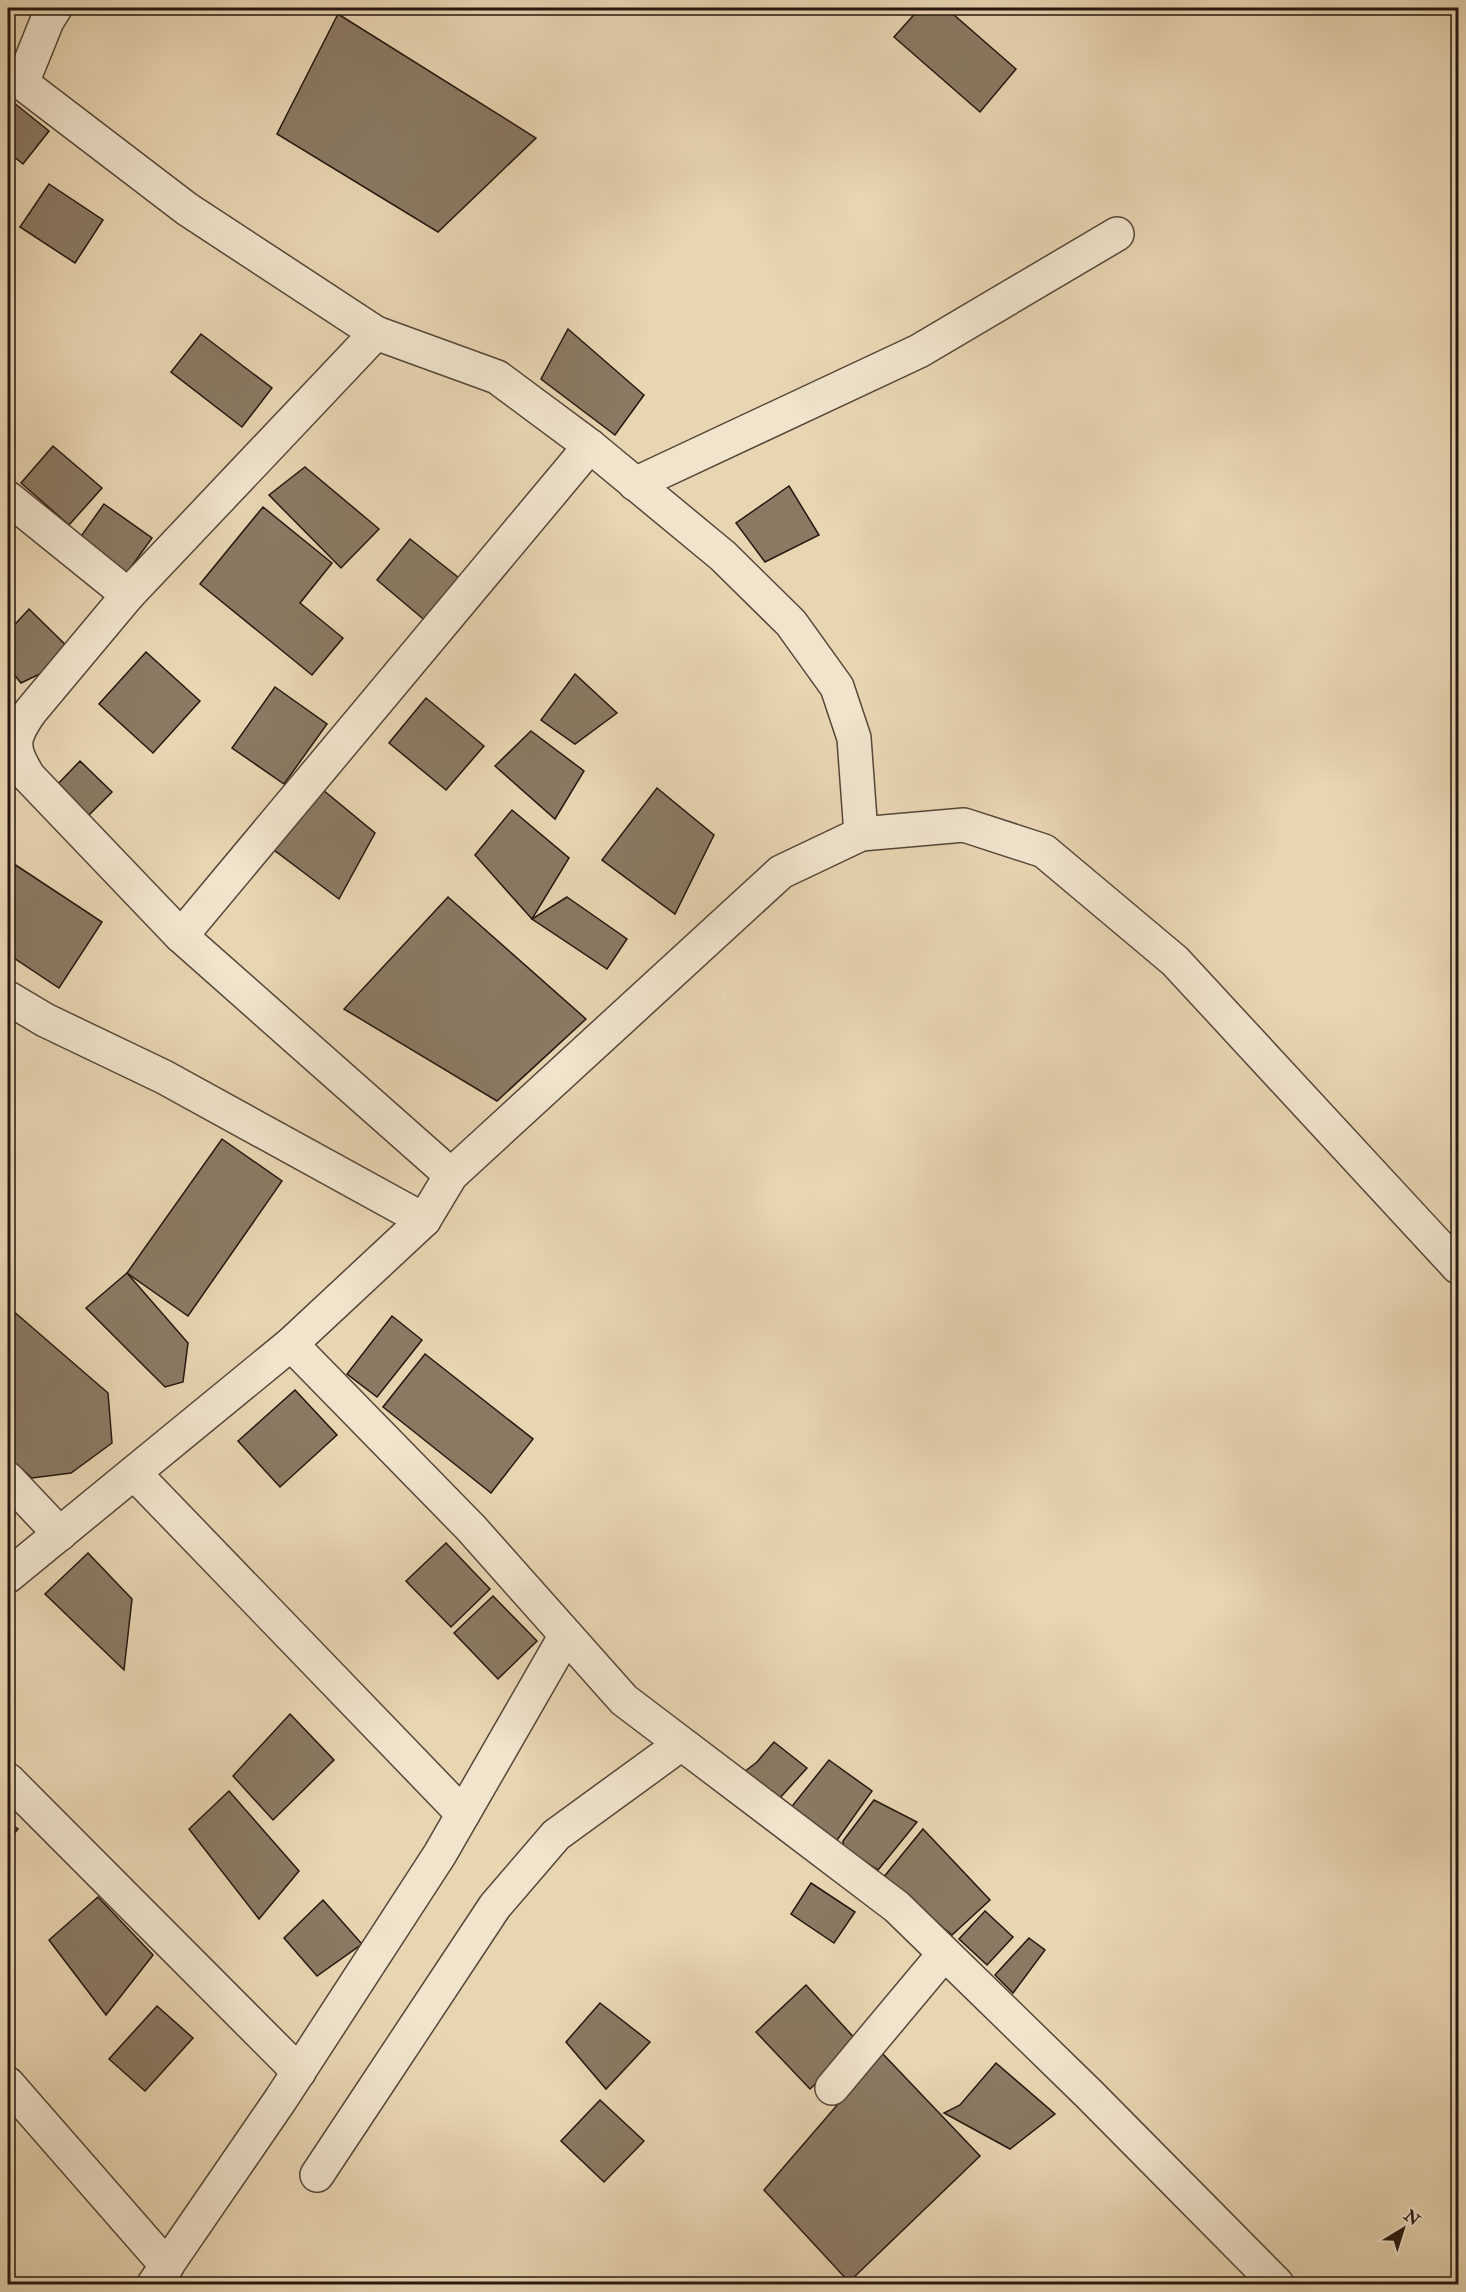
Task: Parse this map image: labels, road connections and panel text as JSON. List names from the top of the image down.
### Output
{
  "north": "top right"
}
